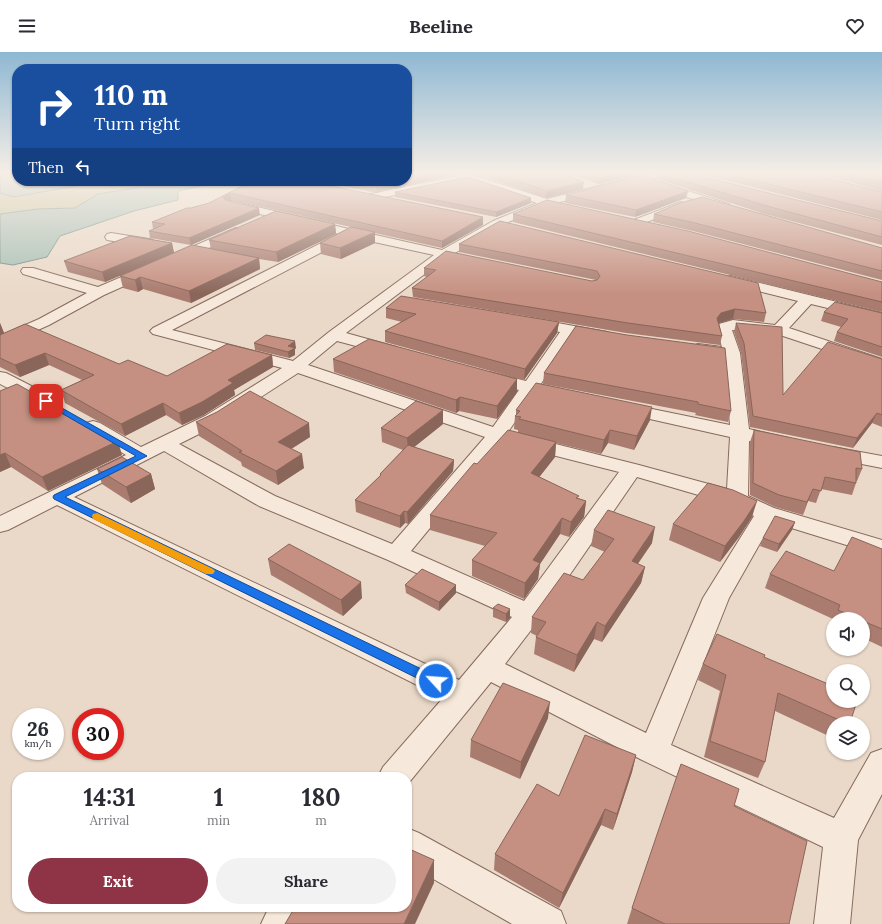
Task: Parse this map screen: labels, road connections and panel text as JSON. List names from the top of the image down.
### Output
{
  "page": {
    "header": "Beeline",
    "turn": ["110 m", "Turn right"],
    "then": "Then",
    "speed": "26 km/h",
    "limit": "30",
    "eta": [
      "14:31",
      "Arrival",
      "1",
      "min",
      "180",
      "m"
    ],
    "buttons": ["Exit", "Share"]
  }
}
